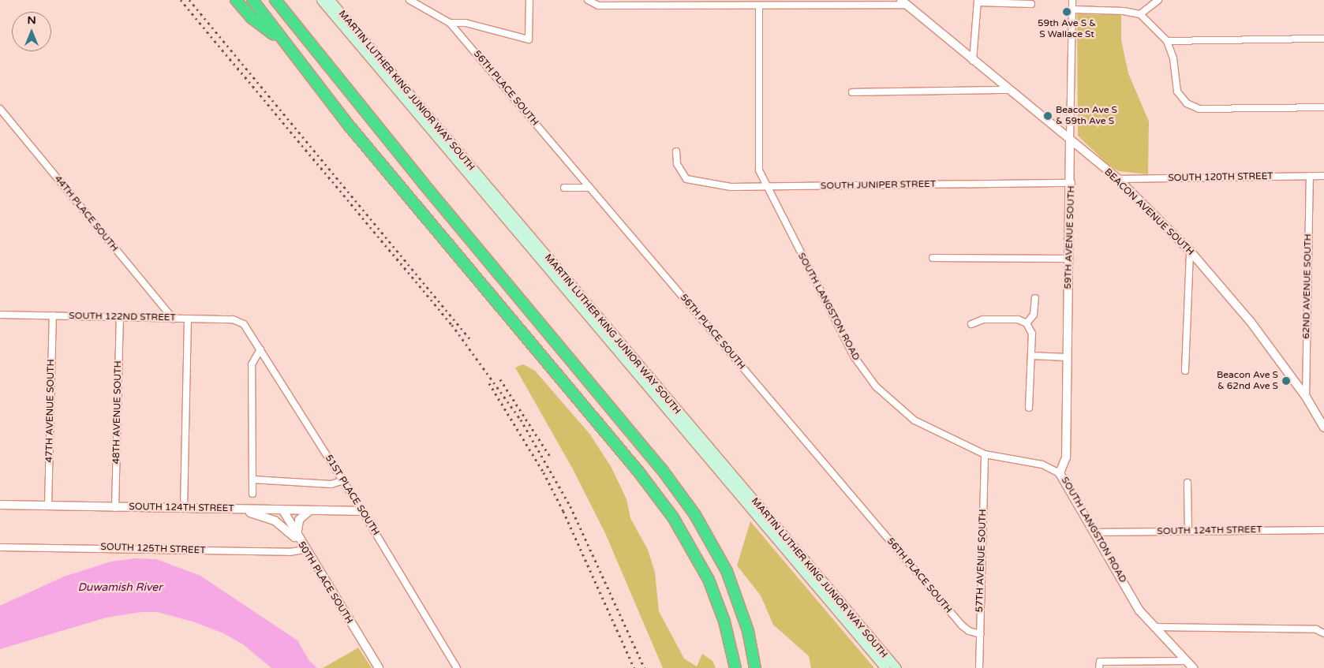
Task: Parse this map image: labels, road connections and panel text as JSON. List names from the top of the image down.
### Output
{
  "streets": {
    "main road": ["MARTIN LUTHER KING JUNIOR WAY SOUTH"],
    "street": [
      "56TH PLACE SOUTH",
      "SOUTH 120TH STREET",
      "SOUTH JUNIPER STREET",
      "BEACON AVENUE SOUTH",
      "44TH PLACE SOUTH",
      "59TH AVENUE SOUTH",
      "62ND AVENUE SOUTH",
      "SOUTH LANGSTON ROAD",
      "SOUTH 122ND STREET",
      "47TH AVENUE SOUTH",
      "48TH AVENUE SOUTH",
      "51ST PLACE SOUTH",
      "SOUTH 124TH STREET",
      "SOUTH 125TH STREET",
      "57TH AVENUE SOUTH",
      "50TH PLACE SOUTH"
    ]
  },
  "crossings": [
    ["56TH PLACE SOUTH", "57TH AVENUE SOUTH"],
    ["SOUTH 120TH STREET", "BEACON AVENUE SOUTH"],
    ["SOUTH 120TH STREET", "62ND AVENUE SOUTH"],
    ["SOUTH JUNIPER STREET", "59TH AVENUE SOUTH"],
    ["SOUTH JUNIPER STREET", "SOUTH LANGSTON ROAD"],
    ["BEACON AVENUE SOUTH", "59TH AVENUE SOUTH"],
    ["BEACON AVENUE SOUTH", "62ND AVENUE SOUTH"],
    ["44TH PLACE SOUTH", "SOUTH 122ND STREET"],
    ["59TH AVENUE SOUTH", "SOUTH LANGSTON ROAD"],
    ["SOUTH LANGSTON ROAD", "SOUTH 124TH STREET"],
    ["SOUTH LANGSTON ROAD", "57TH AVENUE SOUTH"],
    ["SOUTH 122ND STREET", "47TH AVENUE SOUTH"],
    ["SOUTH 122ND STREET", "48TH AVENUE SOUTH"],
    ["SOUTH 122ND STREET", "51ST PLACE SOUTH"],
    ["47TH AVENUE SOUTH", "SOUTH 124TH STREET"],
    ["48TH AVENUE SOUTH", "SOUTH 124TH STREET"],
    ["51ST PLACE SOUTH", "SOUTH 124TH STREET"],
    ["SOUTH 124TH STREET", "50TH PLACE SOUTH"],
    ["SOUTH 125TH STREET", "50TH PLACE SOUTH"]
  ],
  "water": ["Duwamish River"],
  "places": ["59th Ave S & S Wallace St", "Beacon Ave S & 59th Ave S", "Beacon Ave S & 62nd Ave S"],
  "north": "top"
}
